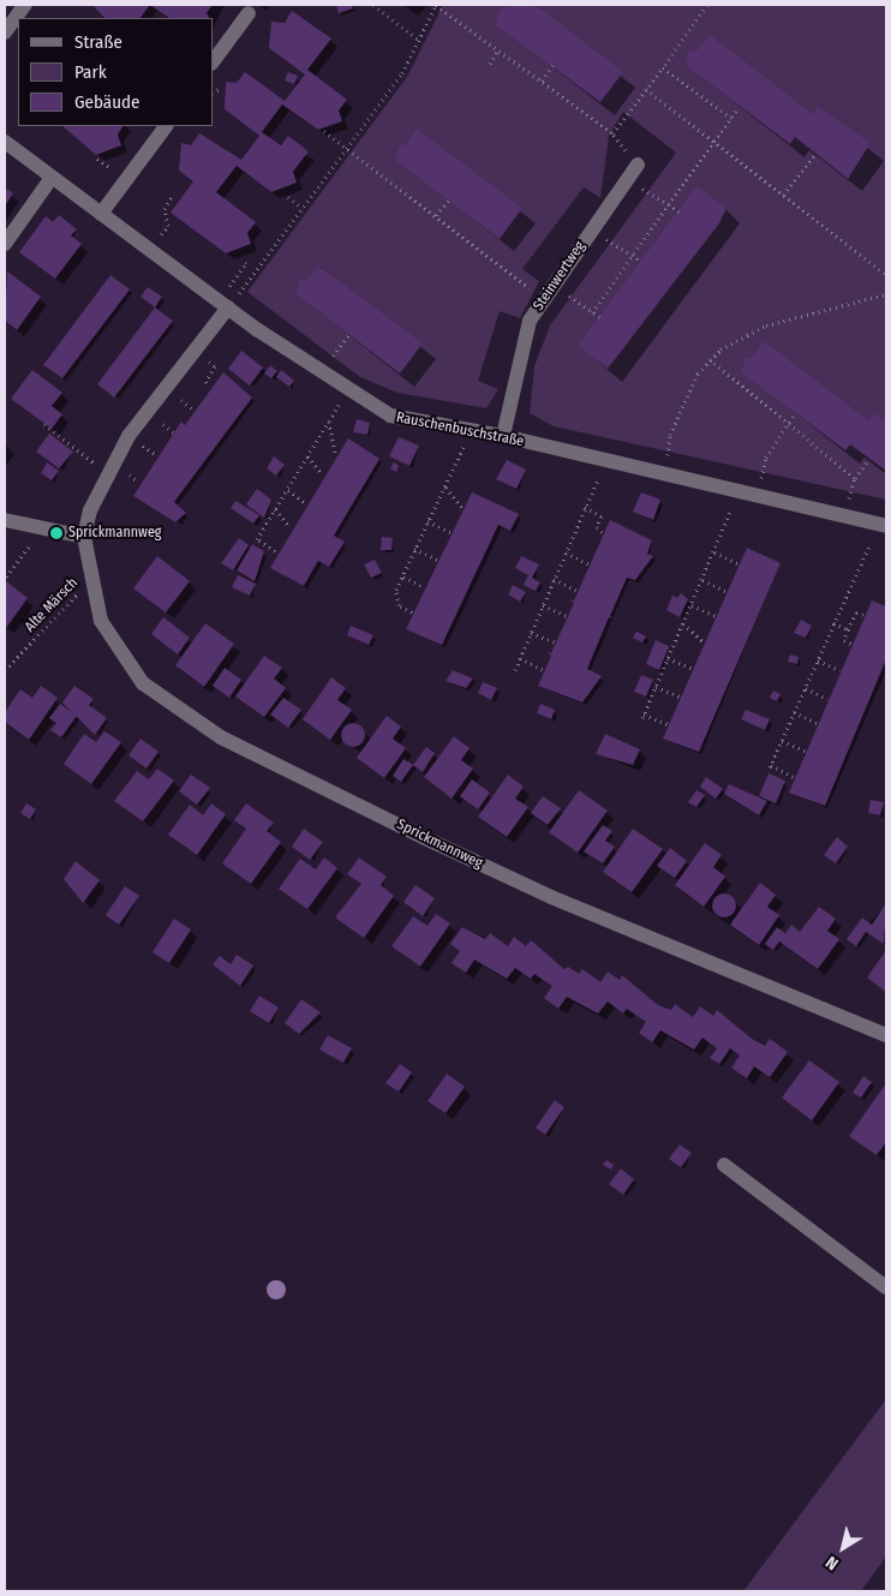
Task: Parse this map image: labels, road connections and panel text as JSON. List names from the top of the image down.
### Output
{
  "streets": {
    "street": ["Steinwertweg", "Rauschenbuschstraße", "Sprickmannweg"],
    "path": ["Alte Märsch"]
  },
  "crossings": [
    ["Steinwertweg", "Rauschenbuschstraße"],
    ["Rauschenbuschstraße", "Sprickmannweg"],
    ["Alte Märsch", "Sprickmannweg"]
  ],
  "places": ["Sprickmannweg"],
  "legend": ["Straße", "Park", "Gebäude"],
  "north": "bottom left"
}
